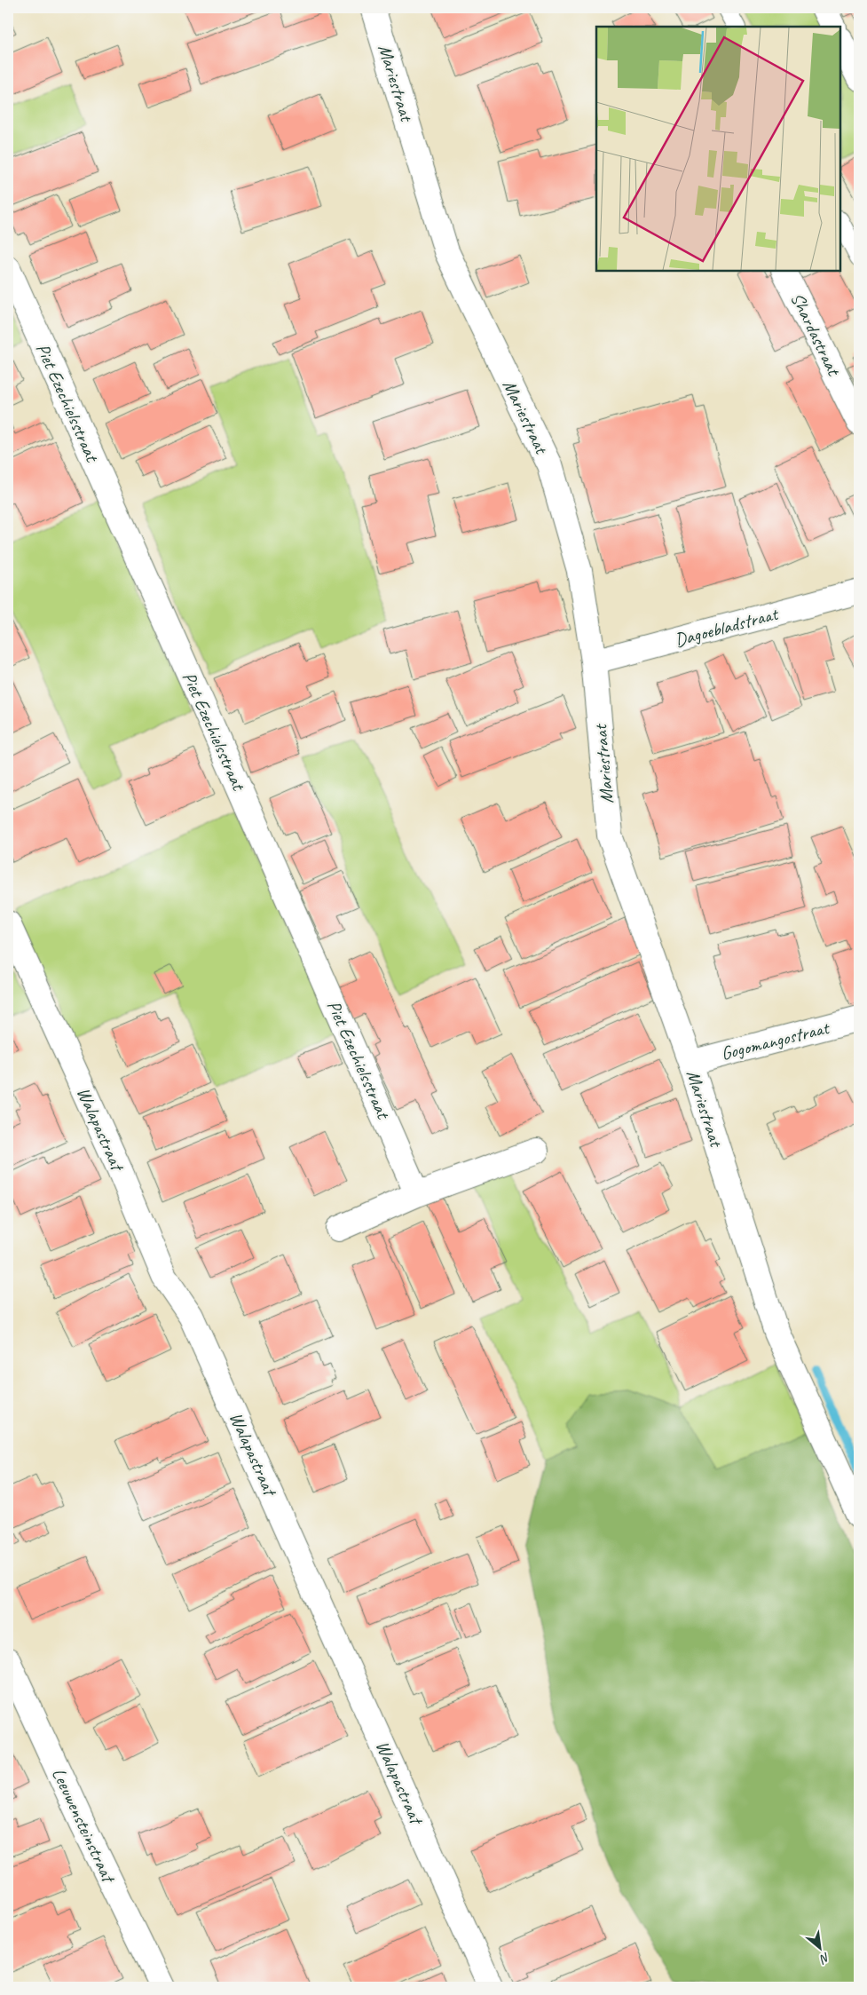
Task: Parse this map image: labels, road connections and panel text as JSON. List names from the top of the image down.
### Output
{
  "streets": {
    "street": [
      "Mariestraat",
      "Shardastraat",
      "Piet Ezechielsstraat",
      "Dagoebladstraat",
      "Gogomangostraat",
      "Walapastraat",
      "Leeuwensteinstraat"
    ]
  },
  "crossings": [
    ["Mariestraat", "Dagoebladstraat"],
    ["Mariestraat", "Gogomangostraat"]
  ],
  "north": "bottom right"
}
